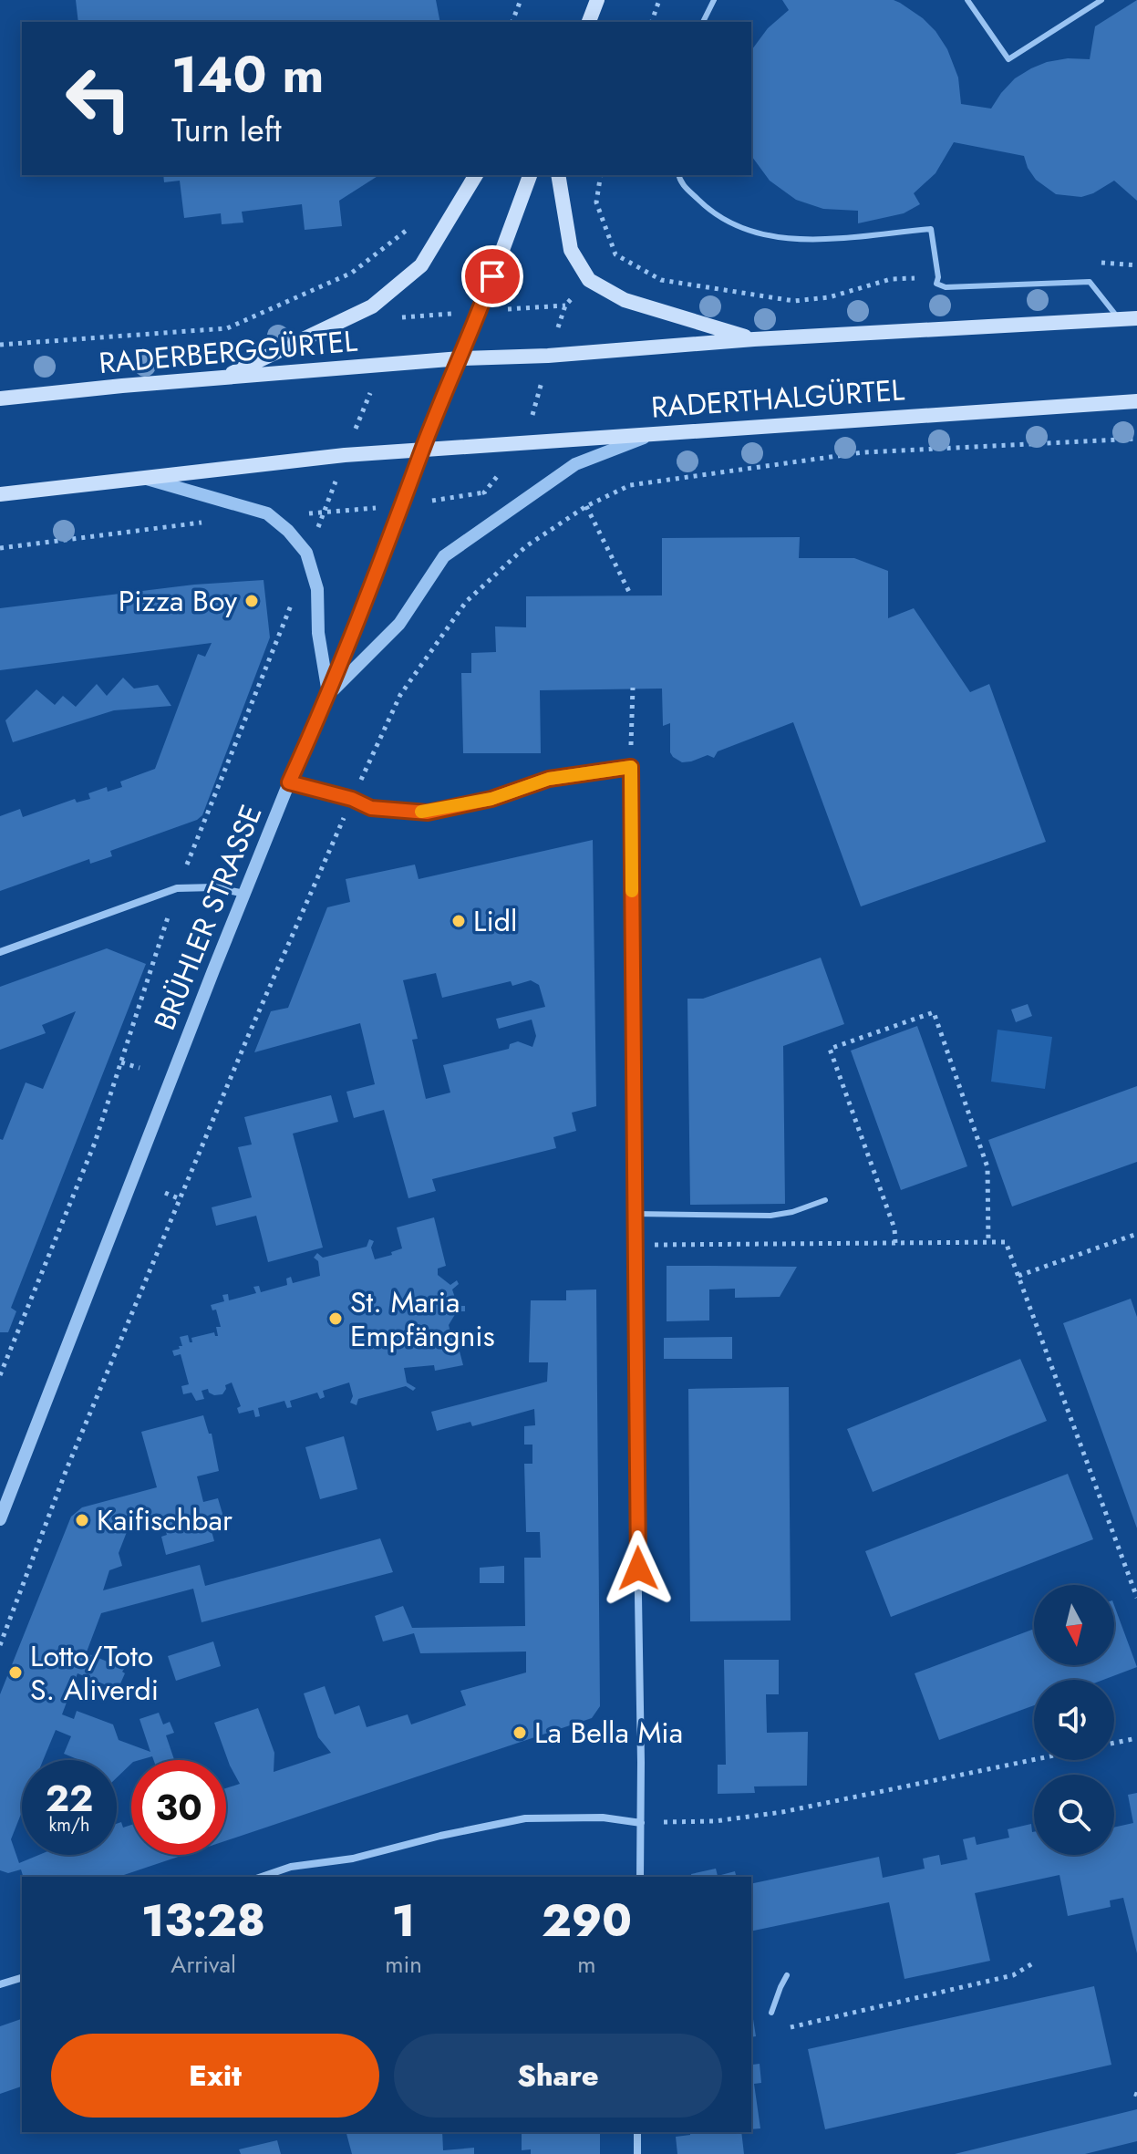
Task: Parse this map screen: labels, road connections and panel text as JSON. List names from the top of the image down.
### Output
{
  "streets": {
    "main road": ["RADERBERGGÜRTEL", "RADERTHALGÜRTEL", "BRÜHLER STRASSE"]
  },
  "crossings": [
    ["RADERBERGGÜRTEL", "RADERTHALGÜRTEL"],
    ["RADERBERGGÜRTEL", "BRÜHLER STRASSE"],
    ["RADERTHALGÜRTEL", "BRÜHLER STRASSE"]
  ],
  "places": [
    "Pizza Boy",
    "Lidl",
    "St. Maria Empfängnis",
    "Kaifischbar",
    "Lotto/Toto S. Aliverdi",
    "La Bella Mia"
  ],
  "north": "bottom",
  "page": {
    "turn": ["140 m", "Turn left"],
    "speed": "22 km/h",
    "limit": "30",
    "eta": [
      "13:28",
      "Arrival",
      "1",
      "min",
      "290",
      "m"
    ],
    "buttons": ["Exit", "Share"]
  }
}
